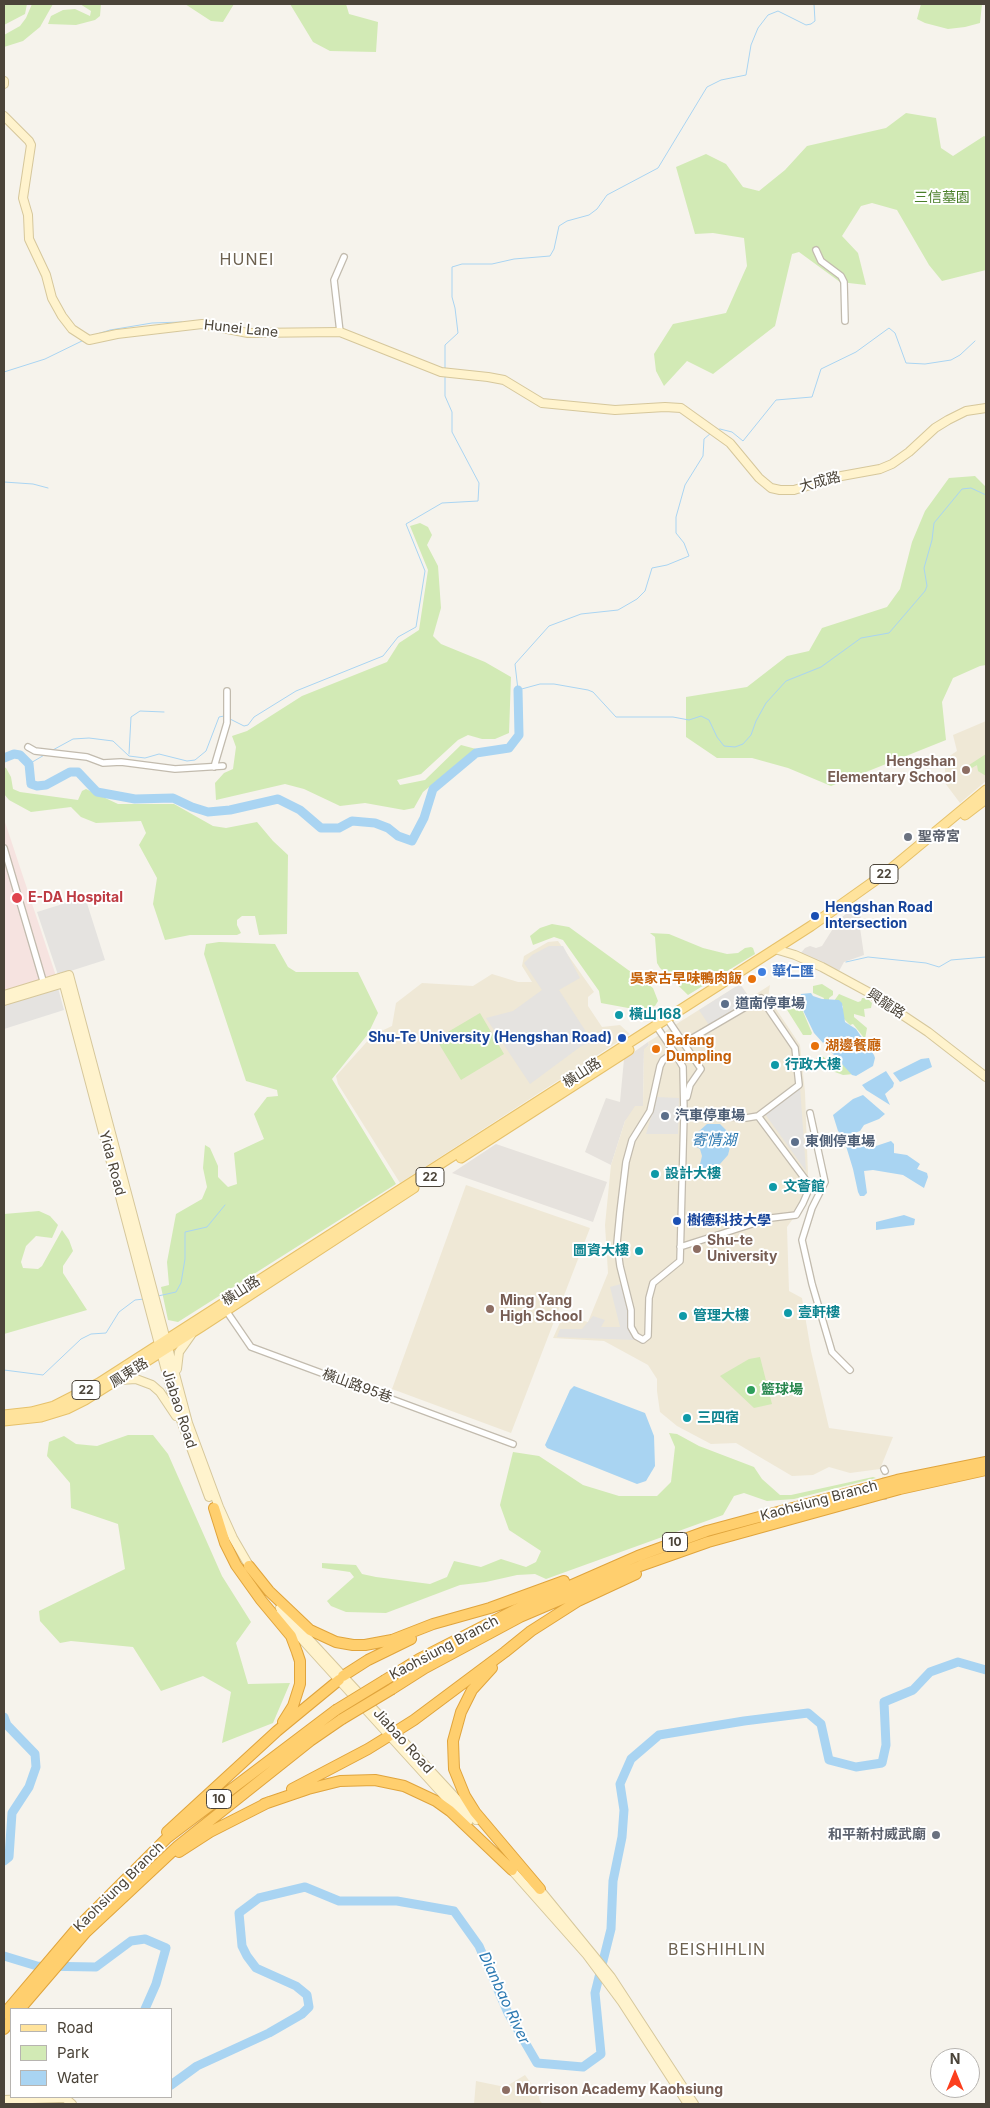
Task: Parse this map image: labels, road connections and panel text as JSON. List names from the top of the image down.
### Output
{
  "streets": {
    "highway": ["Kaohsiung Branch", "10"],
    "main road": ["22", "橫山路", "鳳東路"],
    "street": [
      "Hunei Lane",
      "大成路",
      "興龍路",
      "Yida Road",
      "橫山路95巷",
      "Jiabao Road"
    ]
  },
  "crossings": [
    ["Hunei Lane", "大成路"],
    ["興龍路", "橫山路"],
    ["橫山路", "Yida Road"],
    ["橫山路", "鳳東路"],
    ["橫山路", "橫山路95巷"],
    ["橫山路", "Jiabao Road"],
    ["Yida Road", "鳳東路"],
    ["Yida Road", "Jiabao Road"],
    ["鳳東路", "Jiabao Road"]
  ],
  "districts": ["HUNEI", "BEISHIHLIN"],
  "water": ["寄情湖", "Dianbao River"],
  "parks": ["三信墓園"],
  "places": [
    "Hengshan Elementary School",
    "聖帝宮",
    "E-DA Hospital",
    "Hengshan Road Intersection",
    "華仁匯",
    "吳家古早味鴨肉飯",
    "道南停車場",
    "橫山168",
    "Shu-Te University (Hengshan Road)",
    "湖邊餐廳",
    "Bafang Dumpling",
    "行政大樓",
    "汽車停車場",
    "東側停車場",
    "設計大樓",
    "文薈館",
    "樹德科技大學",
    "Shu-te University",
    "圖資大樓",
    "Ming Yang High School",
    "壹軒樓",
    "管理大樓",
    "籃球場",
    "三四宿",
    "和平新村威武廟",
    "Morrison Academy Kaohsiung"
  ],
  "legend": ["Road", "Park", "Water"],
  "north": "top"
}
